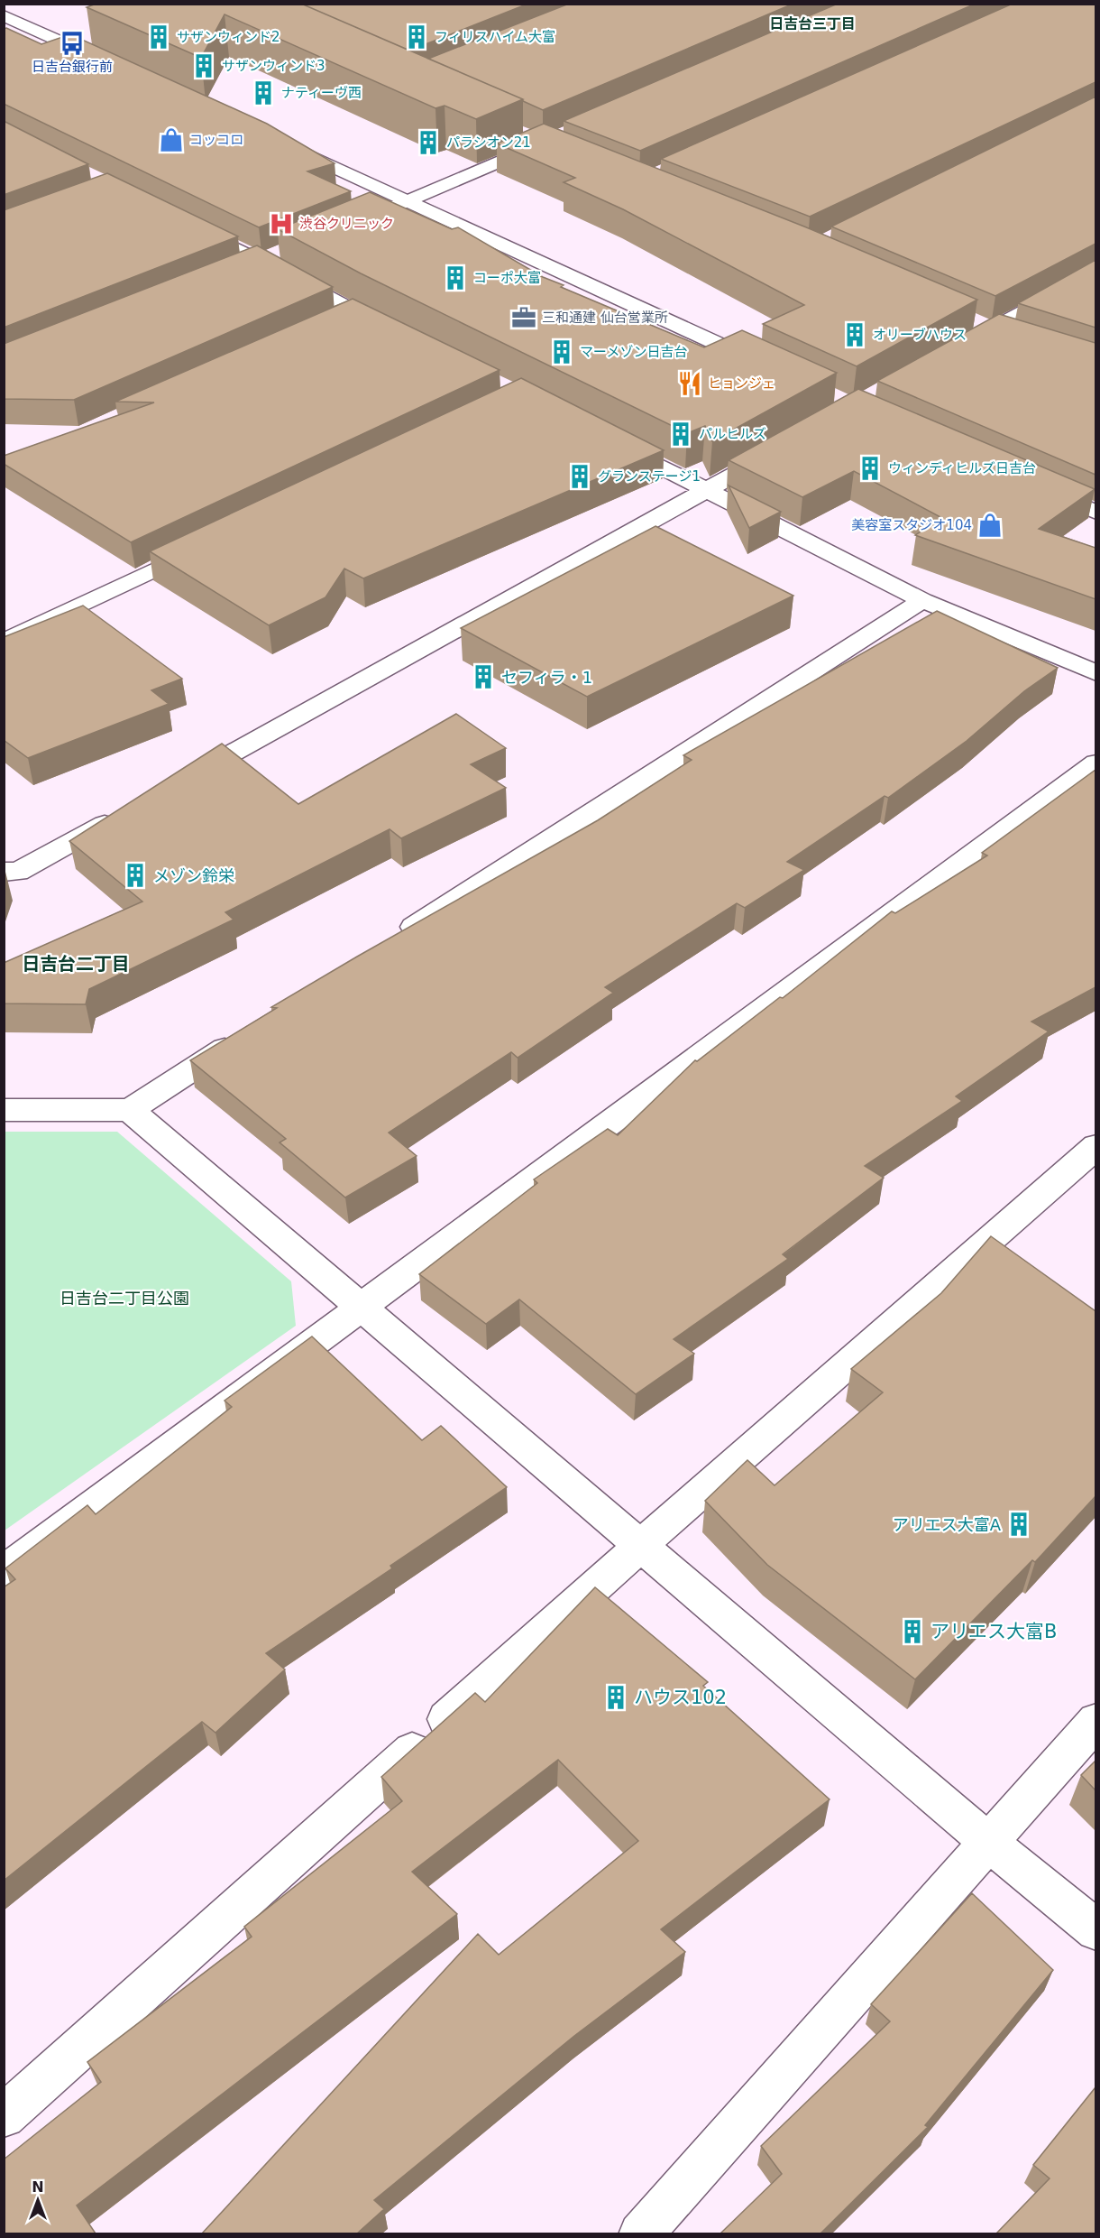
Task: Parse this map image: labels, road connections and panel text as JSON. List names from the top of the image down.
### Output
{
  "districts": ["日吉台三丁目", "日吉台二丁目"],
  "parks": ["日吉台二丁目公園"],
  "places": {
    "building": [
      "サザンウィンド2",
      "フィリスハイム大富",
      "サザンウィンド3",
      "ナティーヴ西",
      "パラシオン21",
      "コーポ大富",
      "オリーブハウス",
      "マーメゾン日吉台",
      "パルヒルズ",
      "ウィンディヒルズ日吉台",
      "グランステージ1",
      "セフィラ・1",
      "メゾン鈴栄",
      "アリエス大富A",
      "アリエス大富B",
      "ハウス102"
    ],
    "bus stop": ["日吉台銀行前"],
    "shop": ["コッコロ", "美容室スタジオ104"],
    "hospital": ["渋谷クリニック"],
    "office": ["三和通建 仙台営業所"],
    "restaurant": ["ヒョンジェ"]
  },
  "north": "top"
}
